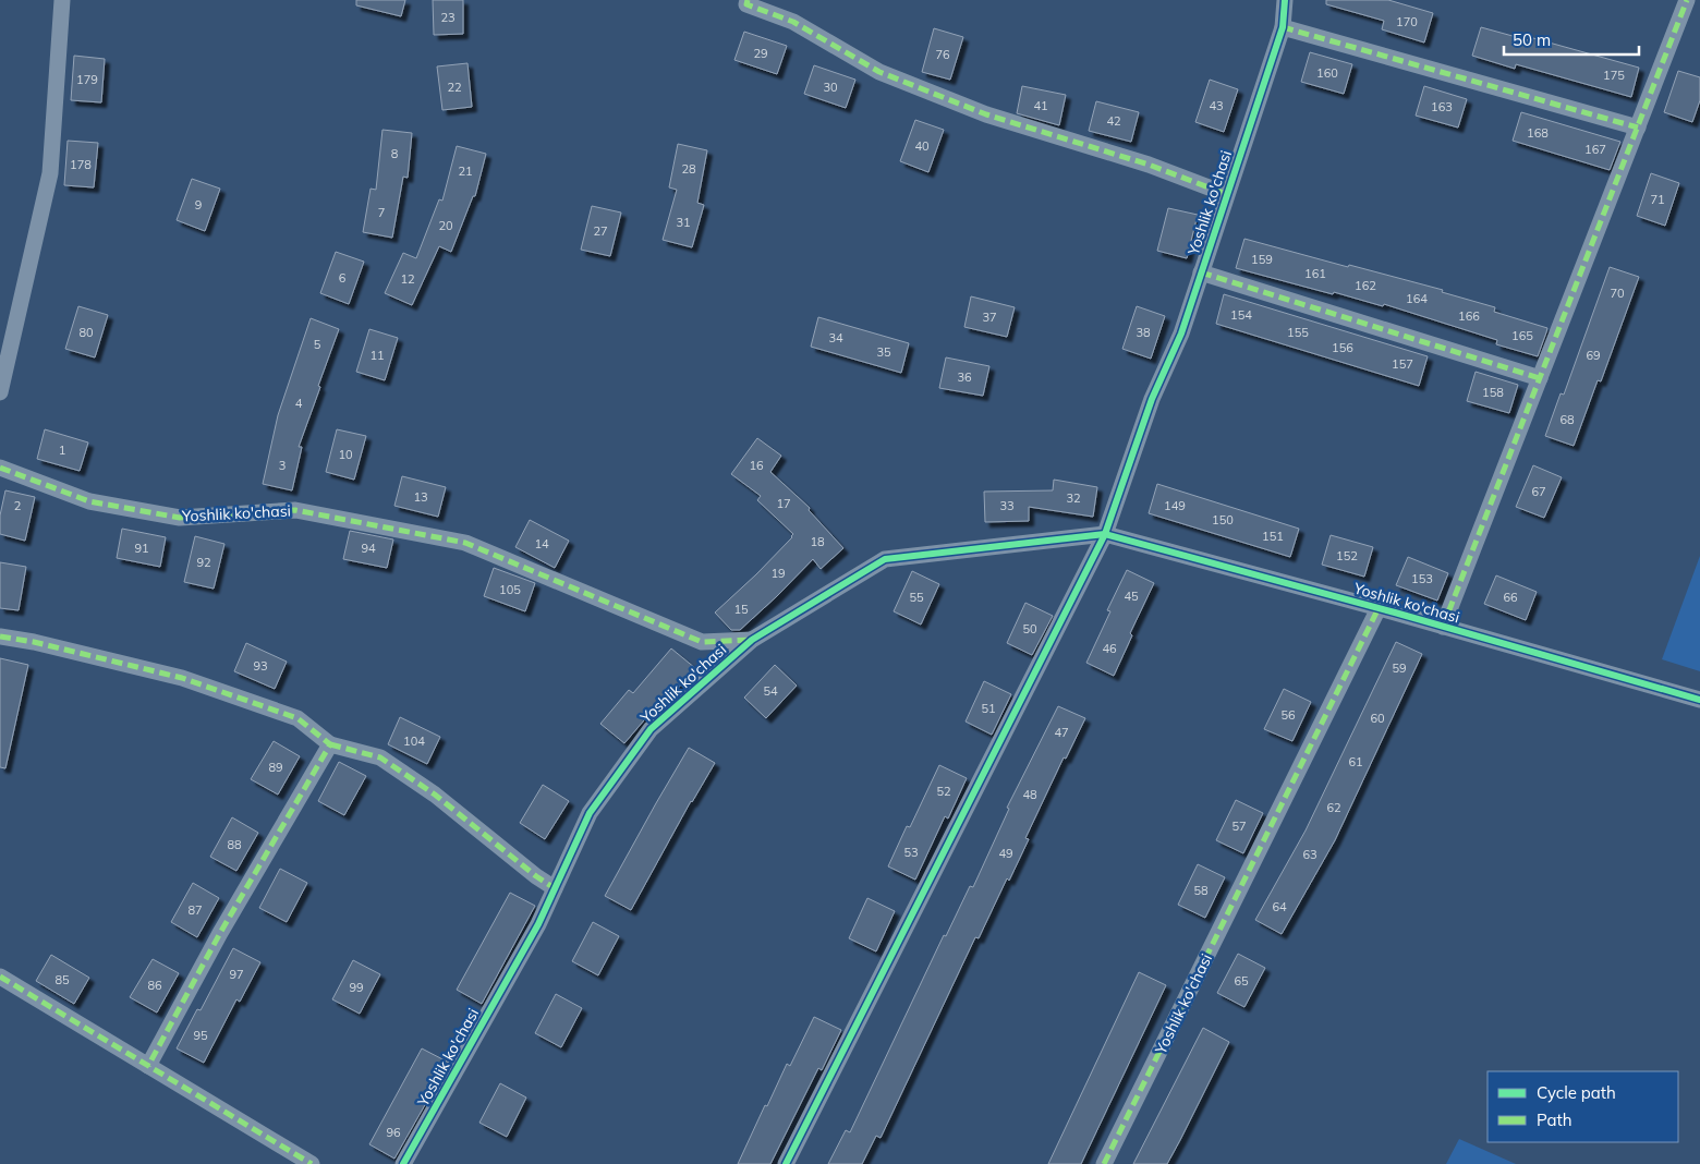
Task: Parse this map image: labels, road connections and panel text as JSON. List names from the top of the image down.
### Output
{
  "streets": {
    "street": ["Yoshlik ko'chasi"]
  },
  "house_numbers": [
    "23",
    "170",
    "29",
    "76",
    "160",
    "175",
    "179",
    "22",
    "30",
    "41",
    "43",
    "163",
    "42",
    "168",
    "40",
    "167",
    "8",
    "178",
    "28",
    "21",
    "71",
    "9",
    "7",
    "31",
    "20",
    "27",
    "159",
    "161",
    "6",
    "12",
    "162",
    "70",
    "164",
    "154",
    "166",
    "37",
    "80",
    "38",
    "155",
    "165",
    "34",
    "5",
    "156",
    "35",
    "11",
    "69",
    "157",
    "36",
    "158",
    "4",
    "68",
    "1",
    "10",
    "3",
    "16",
    "67",
    "13",
    "32",
    "17",
    "2",
    "33",
    "149",
    "150",
    "151",
    "18",
    "14",
    "91",
    "94",
    "152",
    "92",
    "19",
    "153",
    "105",
    "45",
    "55",
    "66",
    "15",
    "50",
    "46",
    "93",
    "59",
    "54",
    "51",
    "56",
    "60",
    "47",
    "104",
    "61",
    "89",
    "52",
    "48",
    "62",
    "57",
    "88",
    "53",
    "49",
    "63",
    "58",
    "64",
    "87",
    "97",
    "85",
    "65",
    "86",
    "99",
    "95",
    "96"
  ],
  "legend": ["Cycle path", "Path"],
  "scale_bar": "50 m"
}
